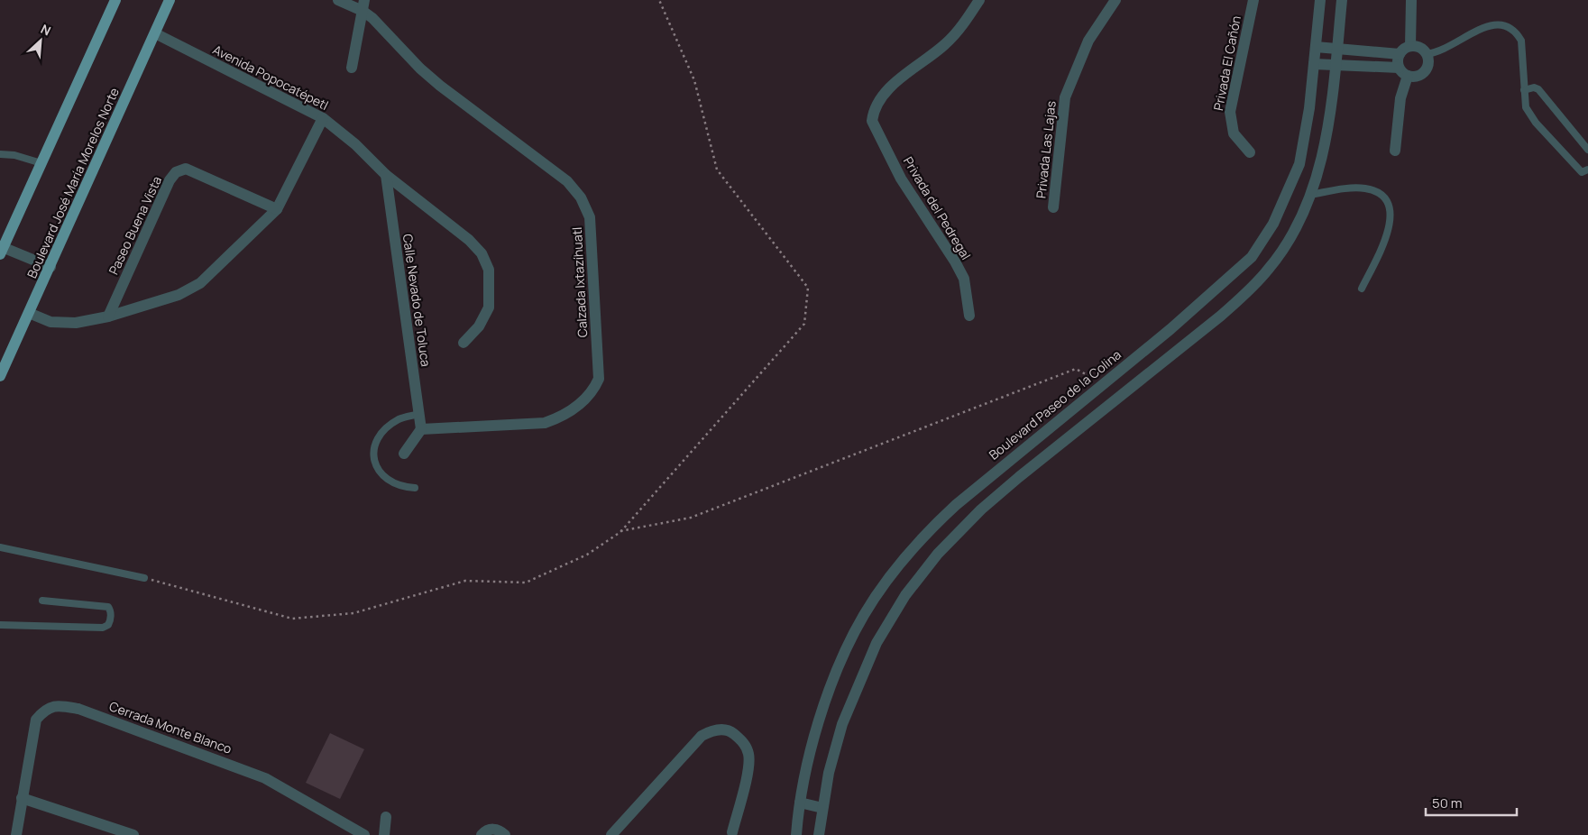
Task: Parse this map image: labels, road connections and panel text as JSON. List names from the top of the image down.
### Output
{
  "streets": {
    "main road": ["Boulevard José María Morelos Norte"],
    "street": [
      "Privada El Cañón",
      "Avenida Popocatépetl",
      "Privada Las Lajas",
      "Privada del Pedregal",
      "Paseo Buena Vista",
      "Calzada Ixtazíhuatl",
      "Calle Nevado de Toluca",
      "Boulevard Paseo de la Colina",
      "Cerrada Monte Blanco"
    ]
  },
  "crossings": [
    ["Avenida Popocatépetl", "Boulevard José María Morelos Norte"],
    ["Avenida Popocatépetl", "Calle Nevado de Toluca"],
    ["Calzada Ixtazíhuatl", "Calle Nevado de Toluca"]
  ],
  "scale_bar": "50 m",
  "north": "top right"
}
